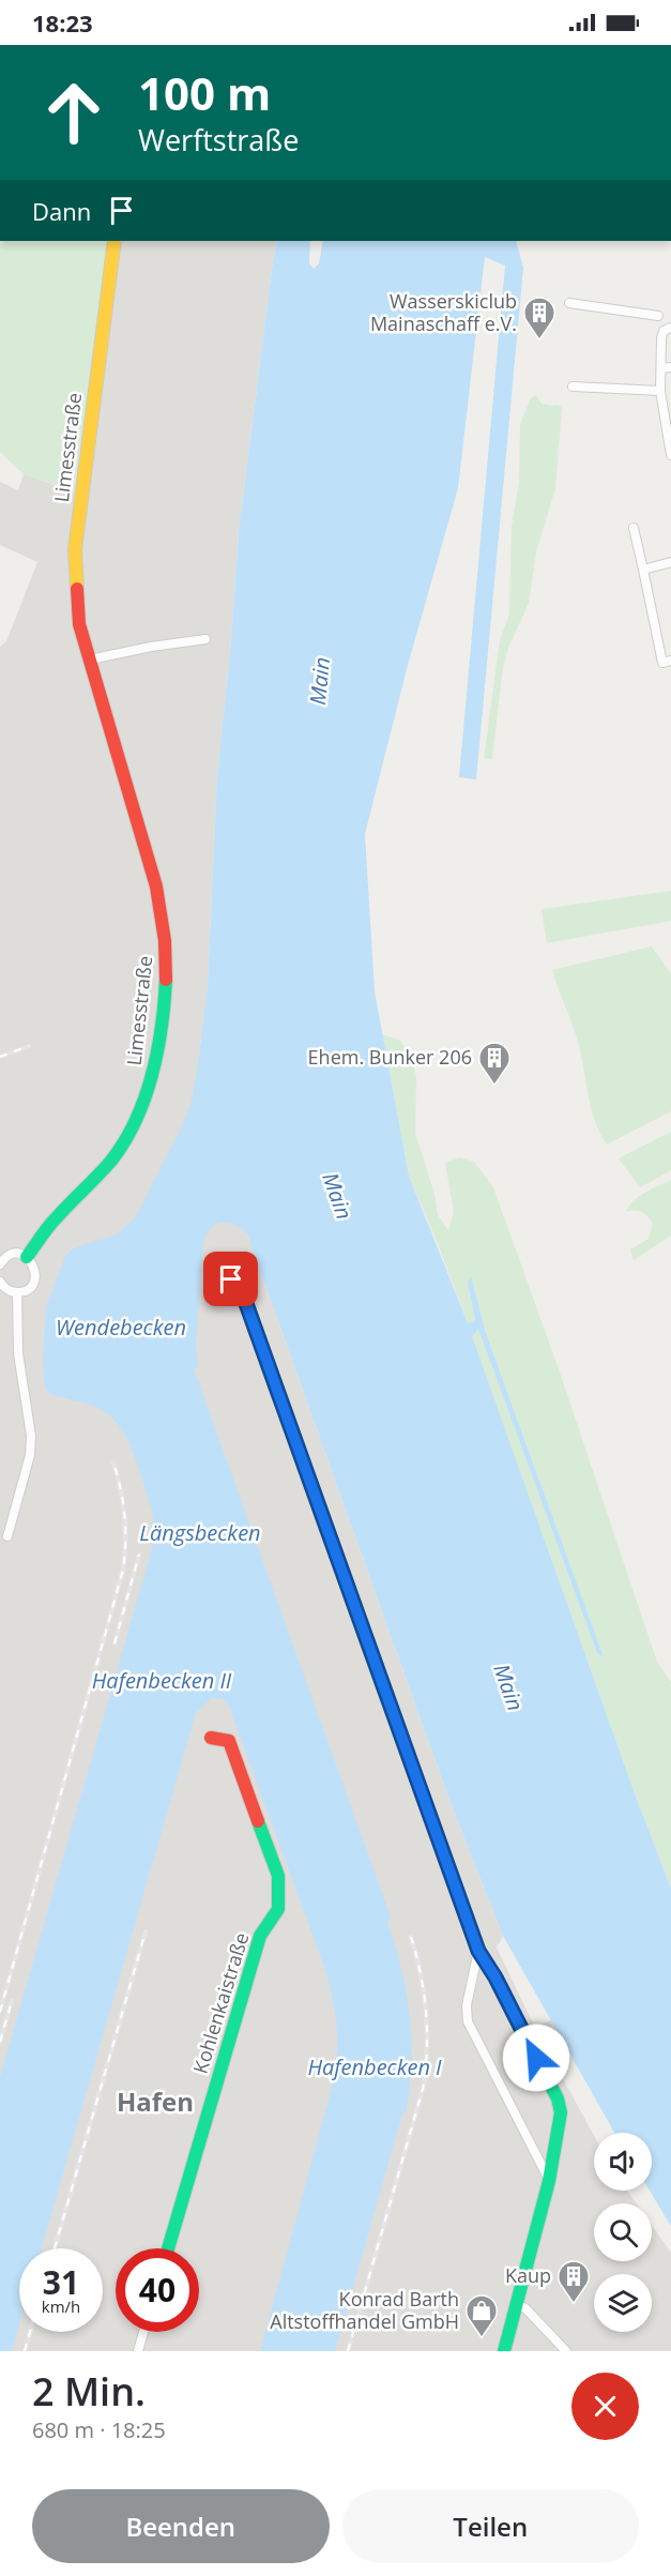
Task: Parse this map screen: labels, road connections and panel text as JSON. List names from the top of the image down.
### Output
{
  "streets": {
    "street": ["Limesstraße", "Kohlenkaistraße"]
  },
  "districts": ["Hafen"],
  "water": [
    "Main",
    "Wendebecken",
    "Längsbecken",
    "Hafenbecken II",
    "Hafenbecken I"
  ],
  "places": {
    "building": ["Wasserskiclub Mainaschaff e.V.", "Ehem. Bunker 206", "Kaup"],
    "shop": ["Konrad Barth Altstoffhandel GmbH"]
  },
  "page": {
    "status": "18:23",
    "turn": ["100 m", "Werftstraße"],
    "then": "Dann",
    "speed": "31 km/h",
    "limit": "40",
    "heading": ["2 Min.", "680 m · 18:25"],
    "buttons": ["Beenden", "Teilen"]
  }
}
